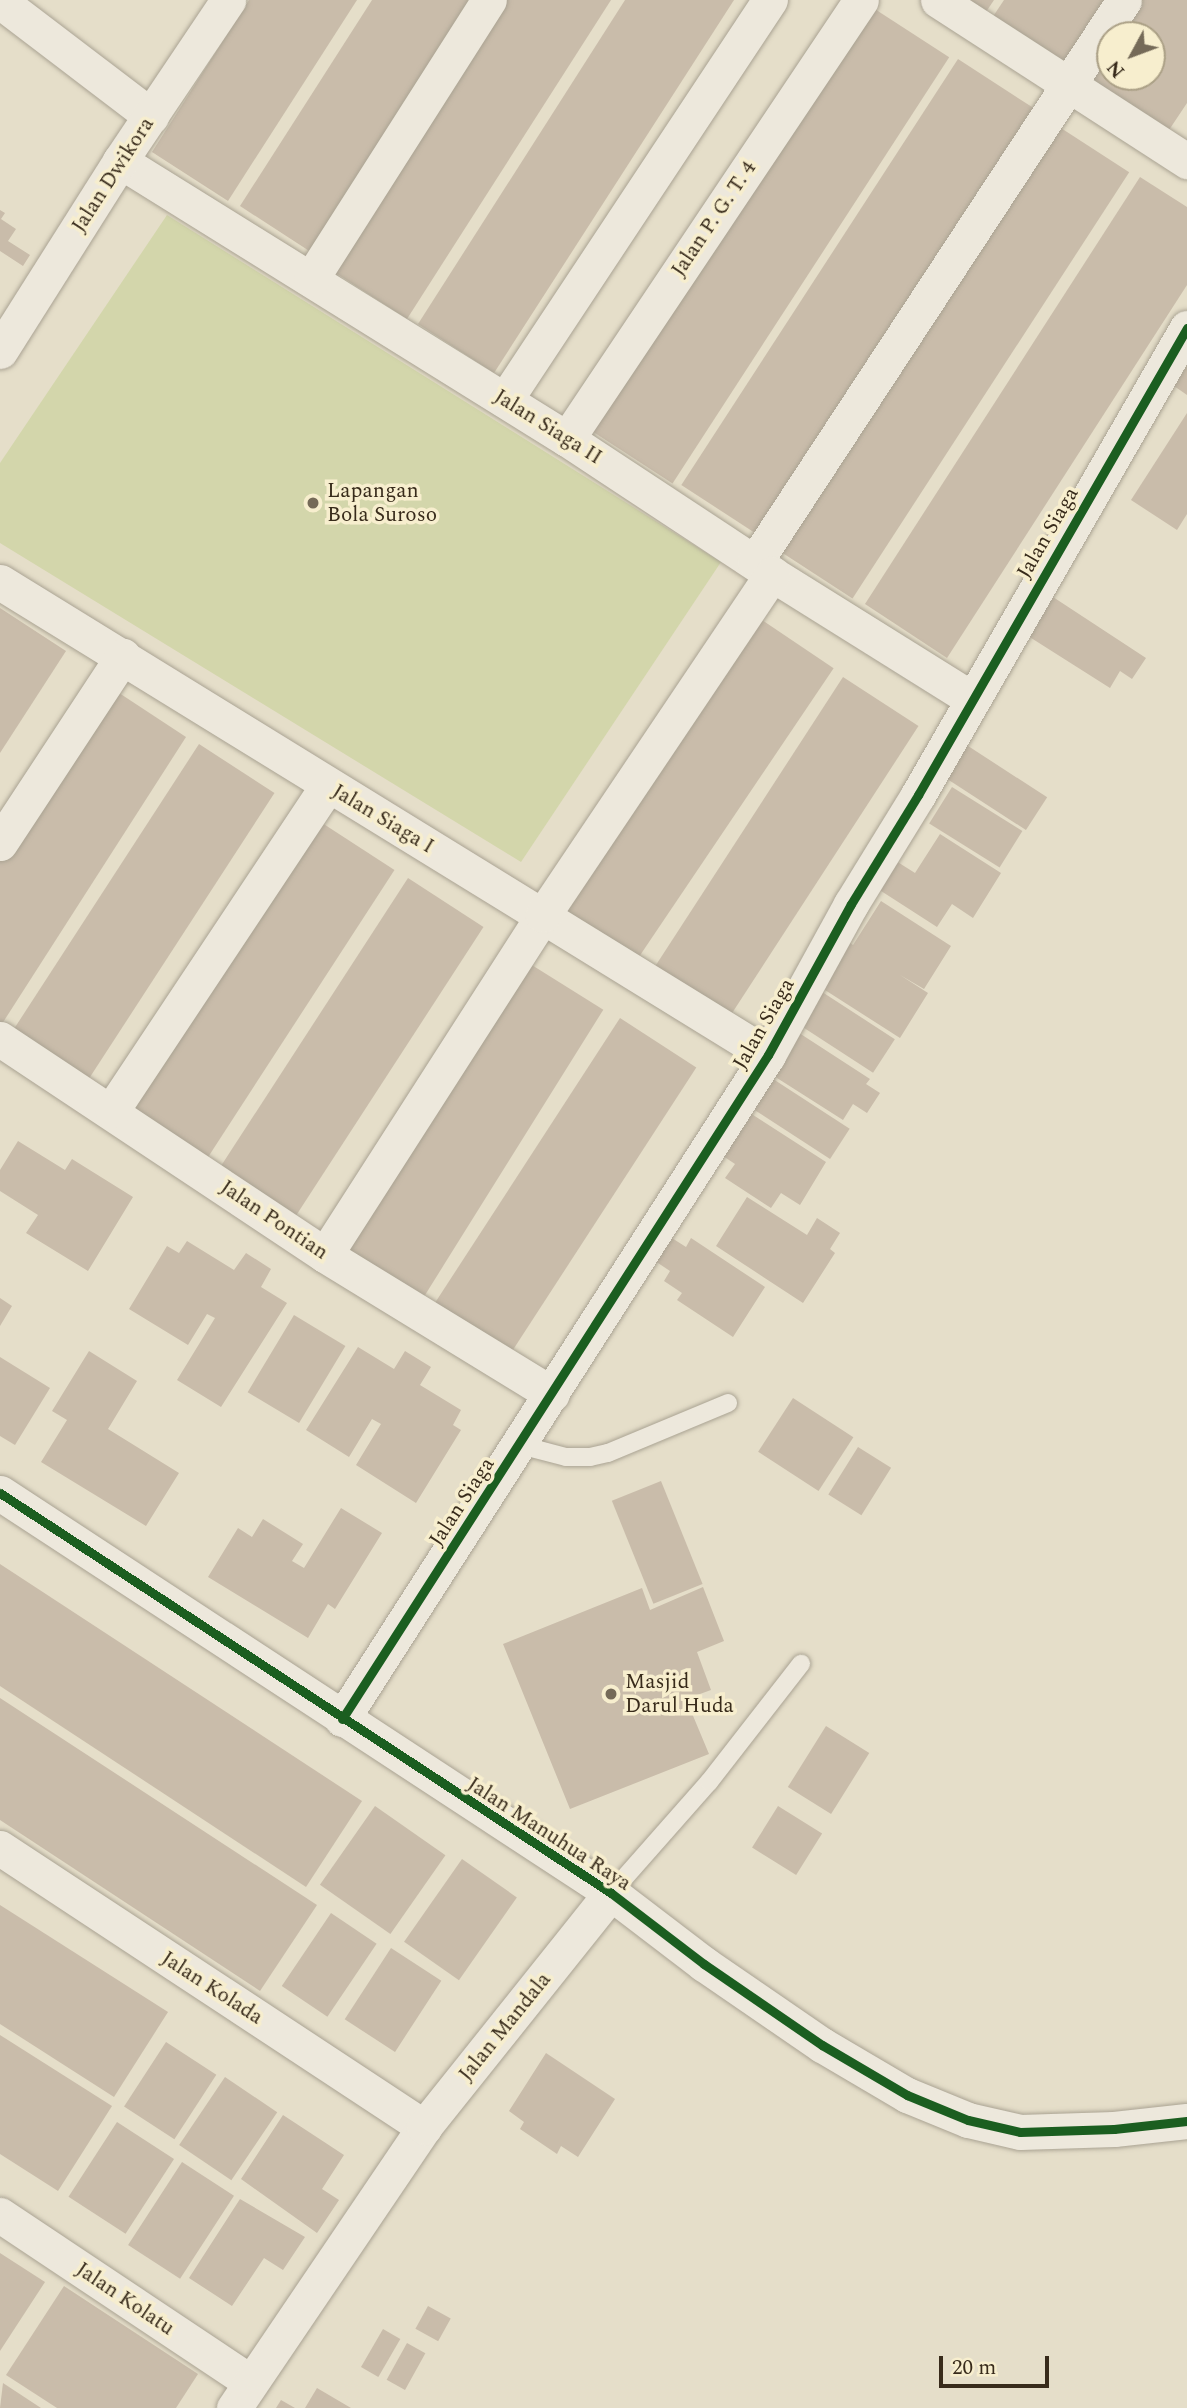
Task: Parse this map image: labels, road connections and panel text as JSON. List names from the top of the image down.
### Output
{
  "streets": {
    "street": [
      "Jalan Dwikora",
      "Jalan P. G. T. 4",
      "Jalan Siaga II",
      "Jalan Siaga",
      "Jalan Siaga I",
      "Jalan Pontian",
      "Jalan Manuhua Raya",
      "Jalan Kolada",
      "Jalan Mandala",
      "Jalan Kolatu"
    ]
  },
  "crossings": [
    ["Jalan Dwikora", "Jalan Siaga II"],
    ["Jalan P. G. T. 4", "Jalan Siaga II"],
    ["Jalan Siaga II", "Jalan Siaga"],
    ["Jalan Siaga", "Jalan Siaga I"],
    ["Jalan Siaga", "Jalan Pontian"],
    ["Jalan Siaga", "Jalan Manuhua Raya"],
    ["Jalan Manuhua Raya", "Jalan Mandala"],
    ["Jalan Kolada", "Jalan Mandala"],
    ["Jalan Mandala", "Jalan Kolatu"]
  ],
  "places": ["Lapangan Bola Suroso", "Masjid Darul Huda"],
  "scale_bar": "20 m",
  "north": "bottom left"
}
